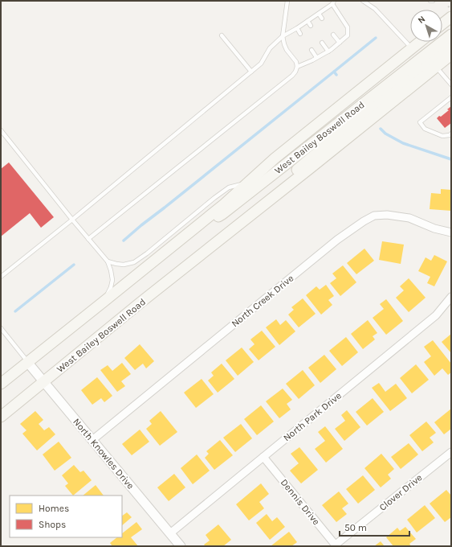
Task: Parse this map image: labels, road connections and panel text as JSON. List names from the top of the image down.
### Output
{
  "streets": {
    "main road": ["West Bailey Boswell Road"],
    "street": [
      "North Creek Drive",
      "North Park Drive",
      "North Knowles Drive",
      "Clover Drive",
      "Dennis Drive"
    ]
  },
  "crossings": [
    ["West Bailey Boswell Road", "North Knowles Drive"],
    ["North Creek Drive", "North Knowles Drive"],
    ["North Park Drive", "North Knowles Drive"],
    ["North Park Drive", "Dennis Drive"],
    ["Clover Drive", "Dennis Drive"]
  ],
  "legend": ["Homes", "Shops"],
  "scale_bar": "50 m",
  "north": "top left"
}
